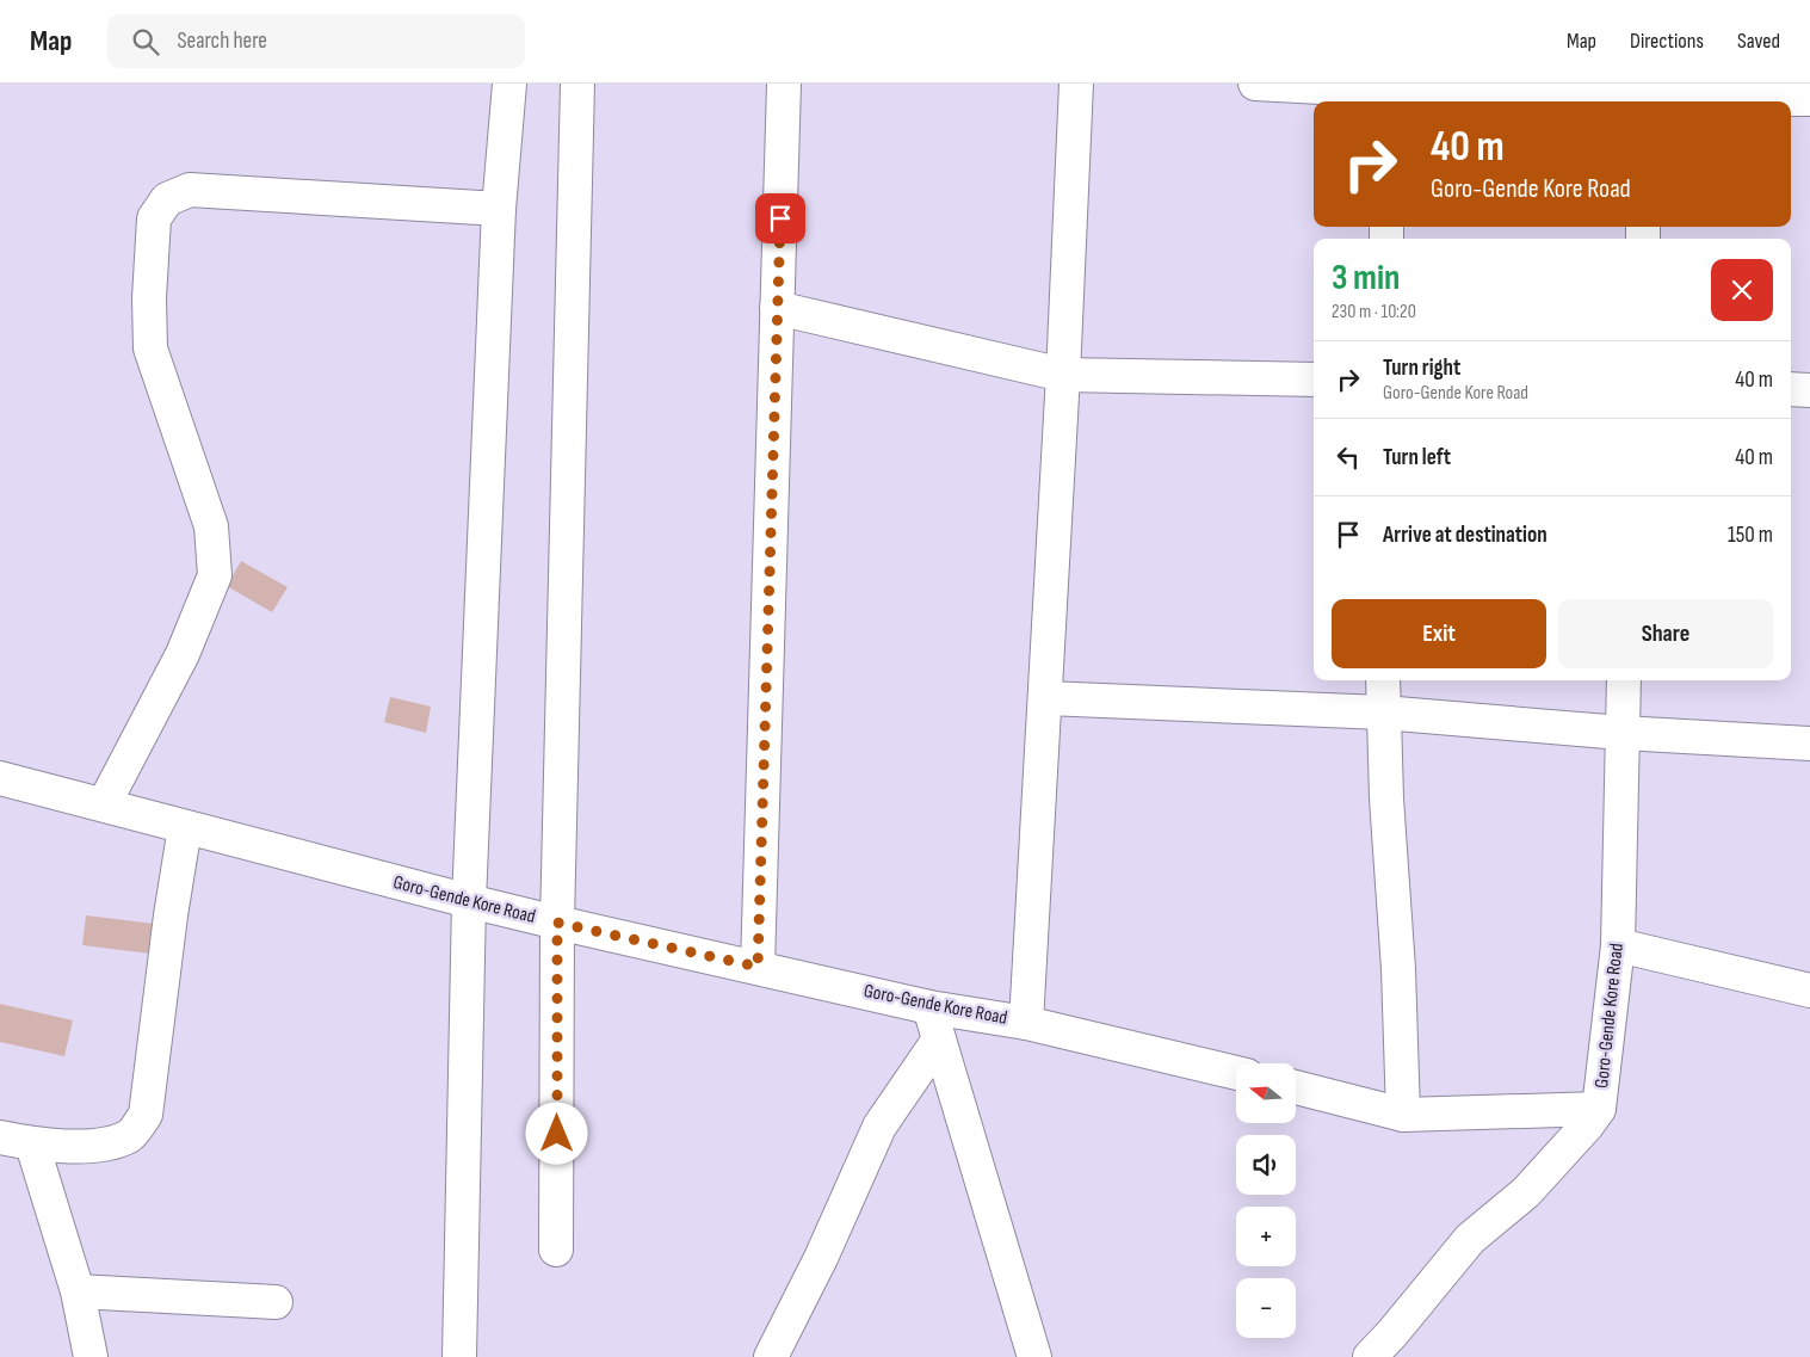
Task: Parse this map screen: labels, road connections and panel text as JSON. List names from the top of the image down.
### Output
{
  "streets": {
    "street": ["Goro-Gende Kore Road"]
  },
  "north": "left",
  "page": {
    "header": "Map",
    "search": "Search here",
    "nav": ["Map", "Directions", "Saved"],
    "turn": ["40 m", "Goro-Gende Kore Road"],
    "heading": ["3 min", "230 m · 10:20"],
    "list": [
      {
        "name": "Turn right",
        "note": "Goro-Gende Kore Road",
        "value": "40 m"
      },
      {
        "name": "Turn left",
        "value": "40 m"
      },
      {
        "name": "Arrive at destination",
        "value": "150 m"
      }
    ],
    "buttons": ["Exit", "Share"],
    "map_buttons": ["+", "−"]
  }
}
